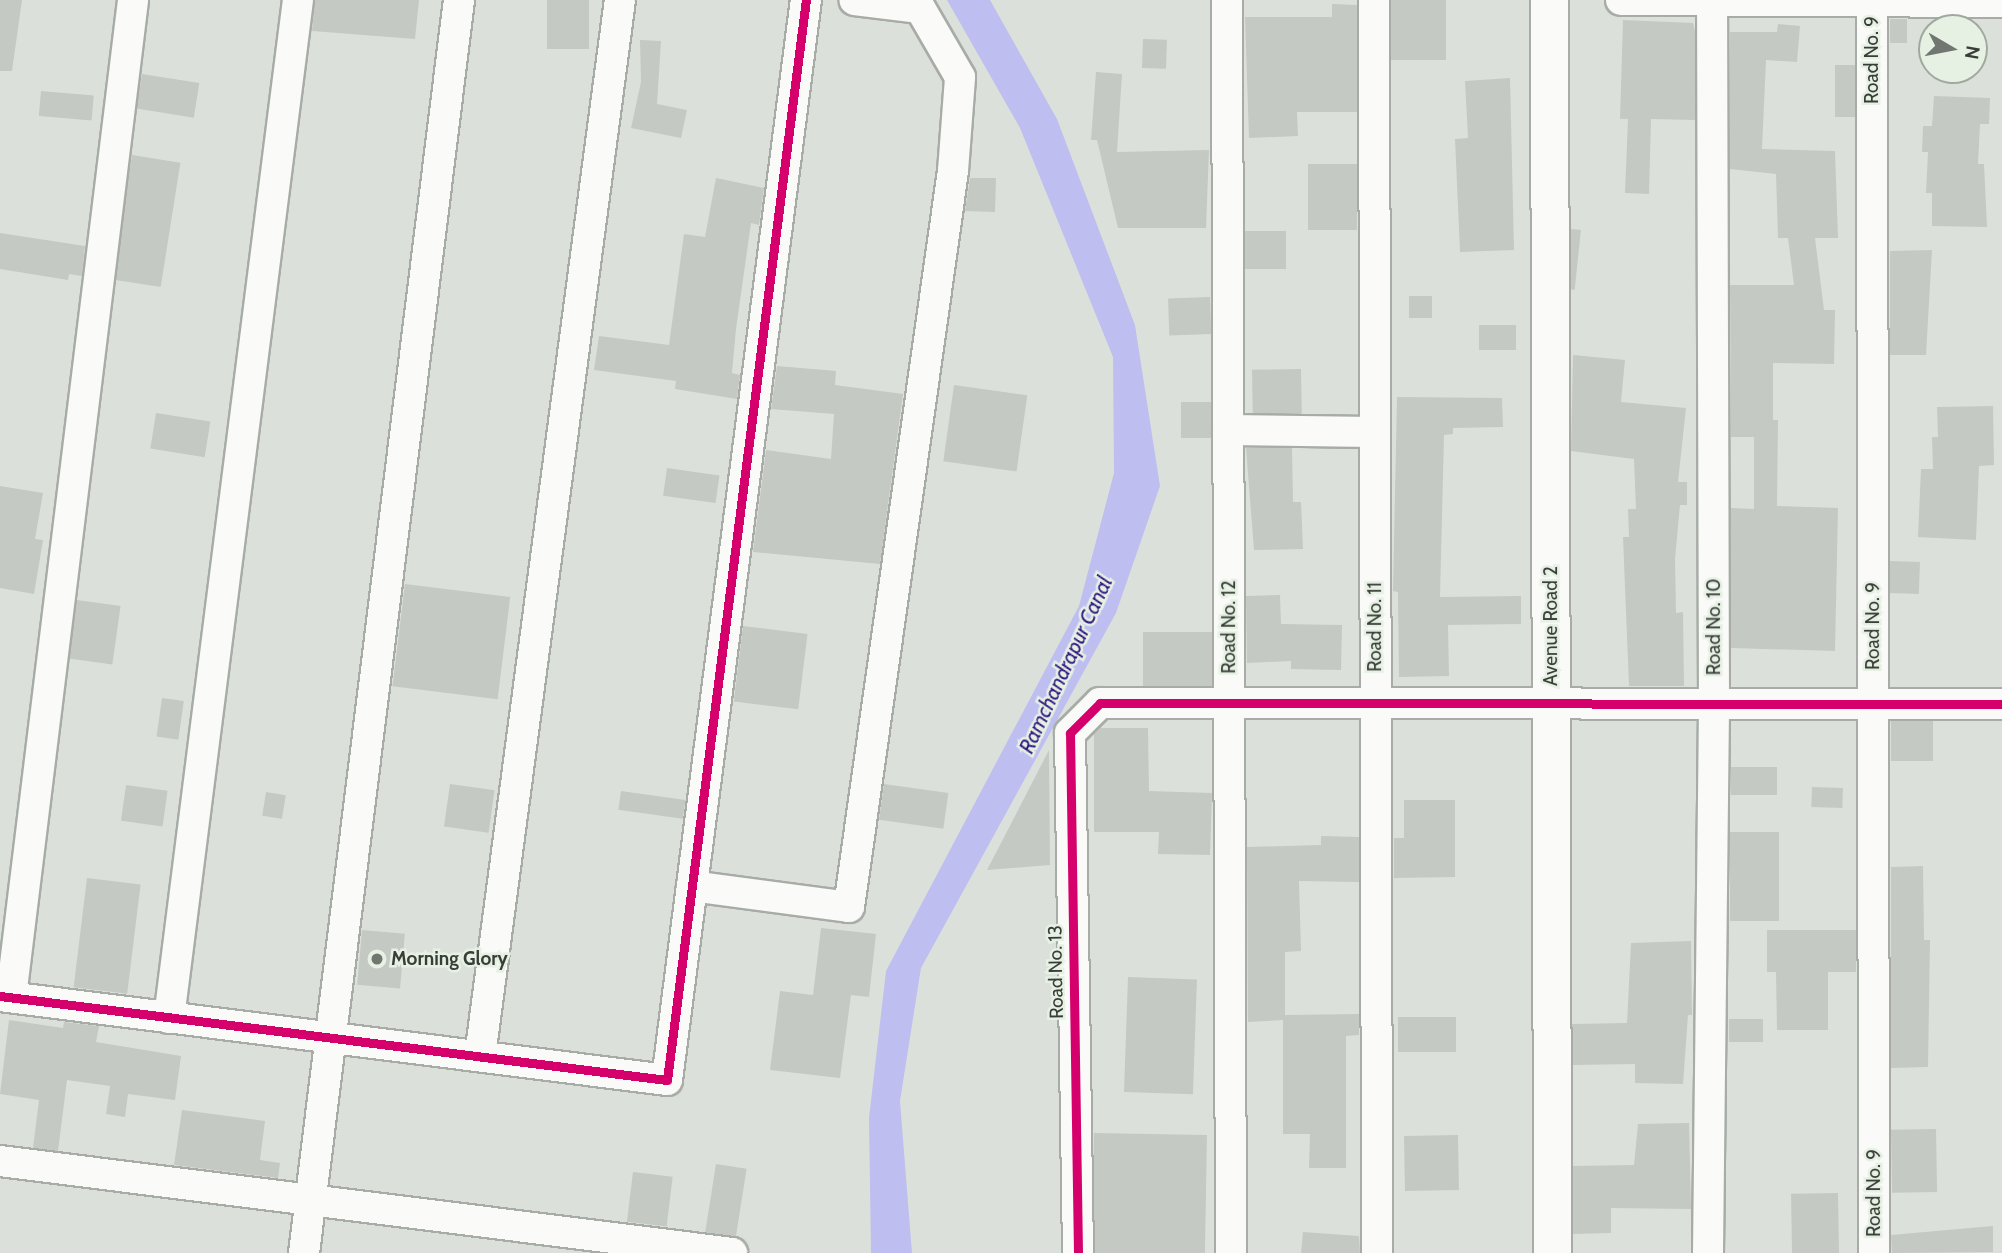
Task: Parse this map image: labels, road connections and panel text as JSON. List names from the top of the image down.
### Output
{
  "streets": {
    "street": [
      "Road No. 9",
      "Avenue Road 2",
      "Road No. 12",
      "Road No. 11",
      "Road No. 10",
      "Road No. 13"
    ]
  },
  "crossings": [
    ["Road No. 12", "Road No. 13"]
  ],
  "water": ["Ramchandrapur Canal"],
  "places": ["Morning Glory"],
  "north": "right"
}
